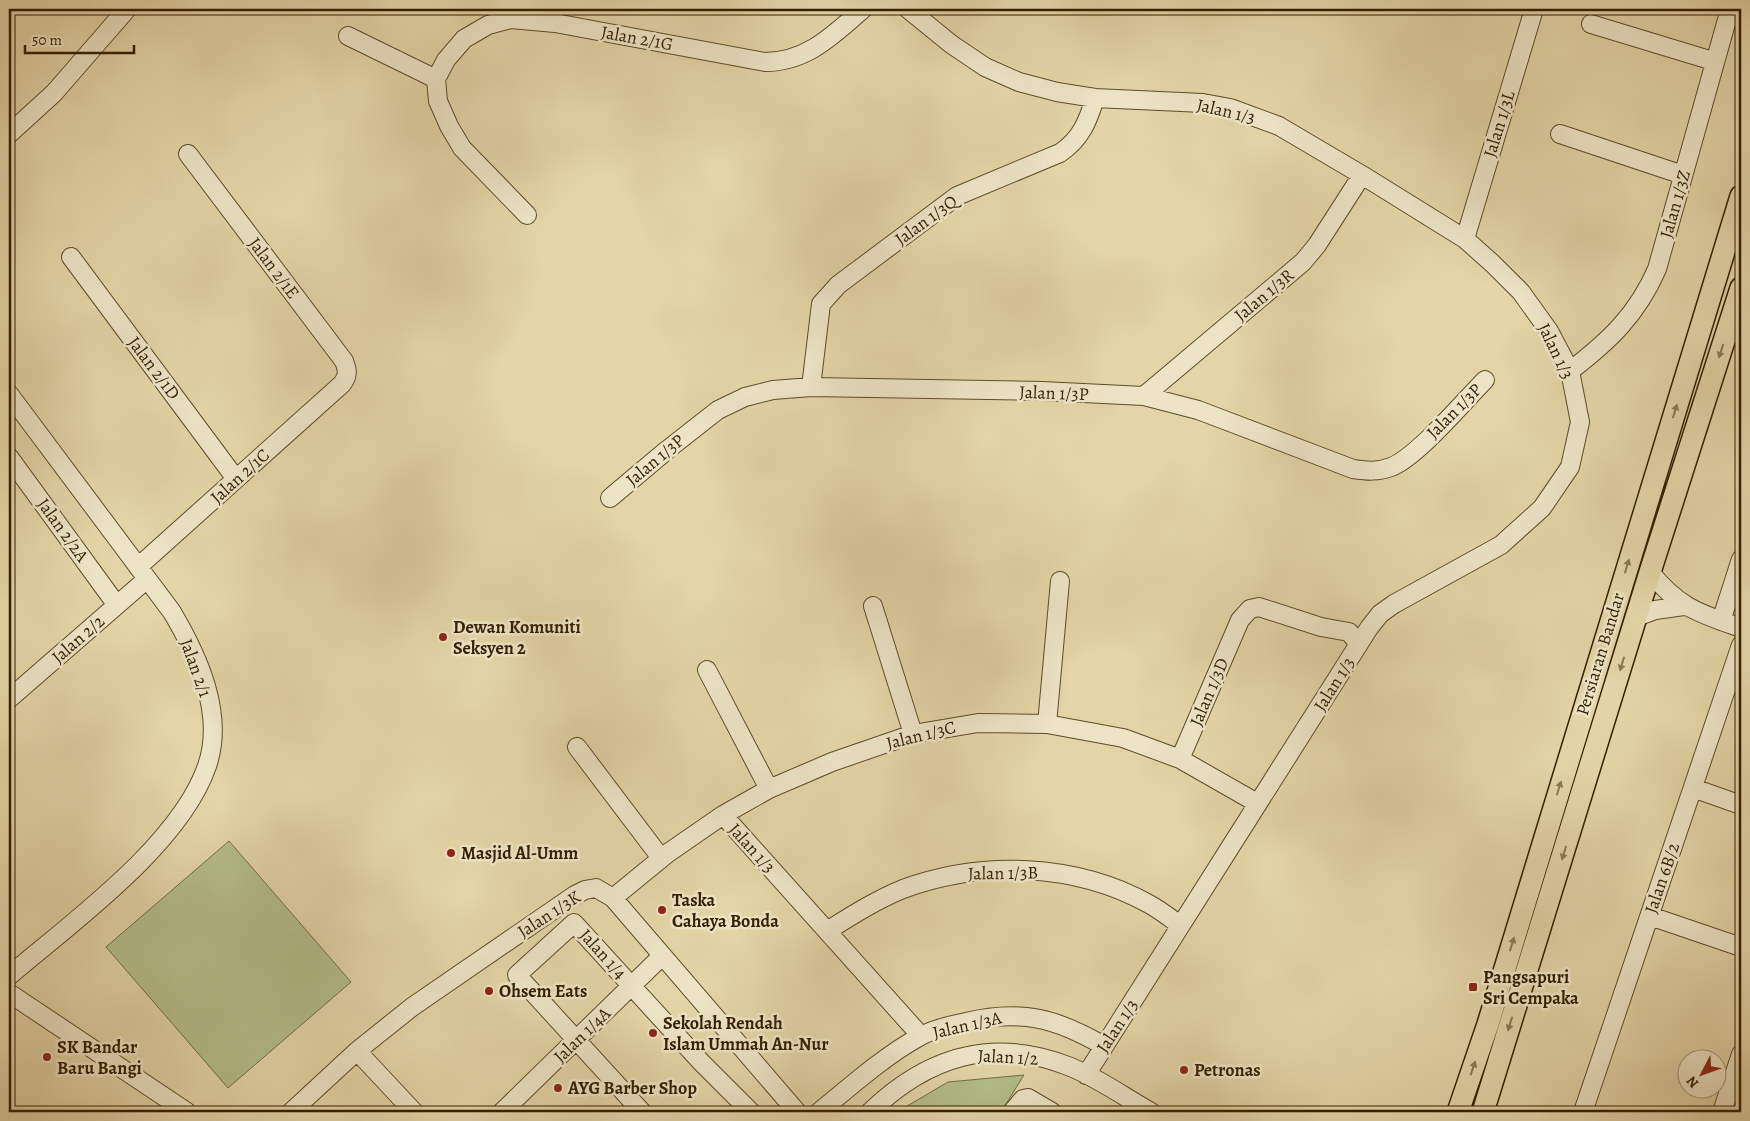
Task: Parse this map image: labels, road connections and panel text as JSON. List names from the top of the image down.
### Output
{
  "streets": {
    "main road": ["Persiaran Bandar"],
    "street": [
      "Jalan 2/1G",
      "Jalan 1/3",
      "Jalan 1/3L",
      "Jalan 1/3Z",
      "Jalan 1/3Q",
      "Jalan 2/1E",
      "Jalan 1/3R",
      "Jalan 2/1D",
      "Jalan 1/3P",
      "Jalan 2/1C",
      "Jalan 2/2A",
      "Jalan 2/2",
      "Jalan 2/1",
      "Jalan 1/3D",
      "Jalan 1/3C",
      "Jalan 1/3B",
      "Jalan 6B/2",
      "Jalan 1/3K",
      "Jalan 1/4",
      "Jalan 1/3A",
      "Jalan 1/4A",
      "Jalan 1/2"
    ]
  },
  "crossings": [
    ["Jalan 1/3", "Jalan 1/3L"],
    ["Jalan 1/3", "Jalan 1/3Z"],
    ["Jalan 1/3", "Jalan 1/3Q"],
    ["Jalan 1/3", "Jalan 1/3R"],
    ["Jalan 1/3", "Jalan 1/3D"],
    ["Jalan 1/3", "Jalan 1/3C"],
    ["Jalan 1/3", "Jalan 1/3B"],
    ["Jalan 1/3", "Jalan 1/3A"],
    ["Jalan 1/3", "Jalan 1/2"],
    ["Jalan 1/3Q", "Jalan 1/3P"],
    ["Jalan 2/1E", "Jalan 2/1C"],
    ["Jalan 1/3R", "Jalan 1/3P"],
    ["Jalan 2/1D", "Jalan 2/1C"],
    ["Jalan 2/1C", "Jalan 2/2"],
    ["Jalan 2/1C", "Jalan 2/1"],
    ["Jalan 2/2A", "Jalan 2/2"],
    ["Jalan 2/2", "Jalan 2/1"],
    ["Jalan 1/3D", "Jalan 1/3C"],
    ["Jalan 1/3C", "Jalan 1/3K"],
    ["Jalan 1/3K", "Jalan 1/4A"],
    ["Jalan 1/4", "Jalan 1/4A"]
  ],
  "places": {
    "other": [
      "Dewan Komuniti Seksyen 2",
      "Masjid Al-Umm",
      "Taska Cahaya Bonda",
      "Ohsem Eats",
      "Sekolah Rendah Islam Ummah An-Nur",
      "SK Bandar Baru Bangi",
      "Petronas",
      "AYG Barber Shop"
    ],
    "transit": ["Pangsapuri Sri Cempaka"]
  },
  "scale_bar": "50 m",
  "north": "bottom left"
}
